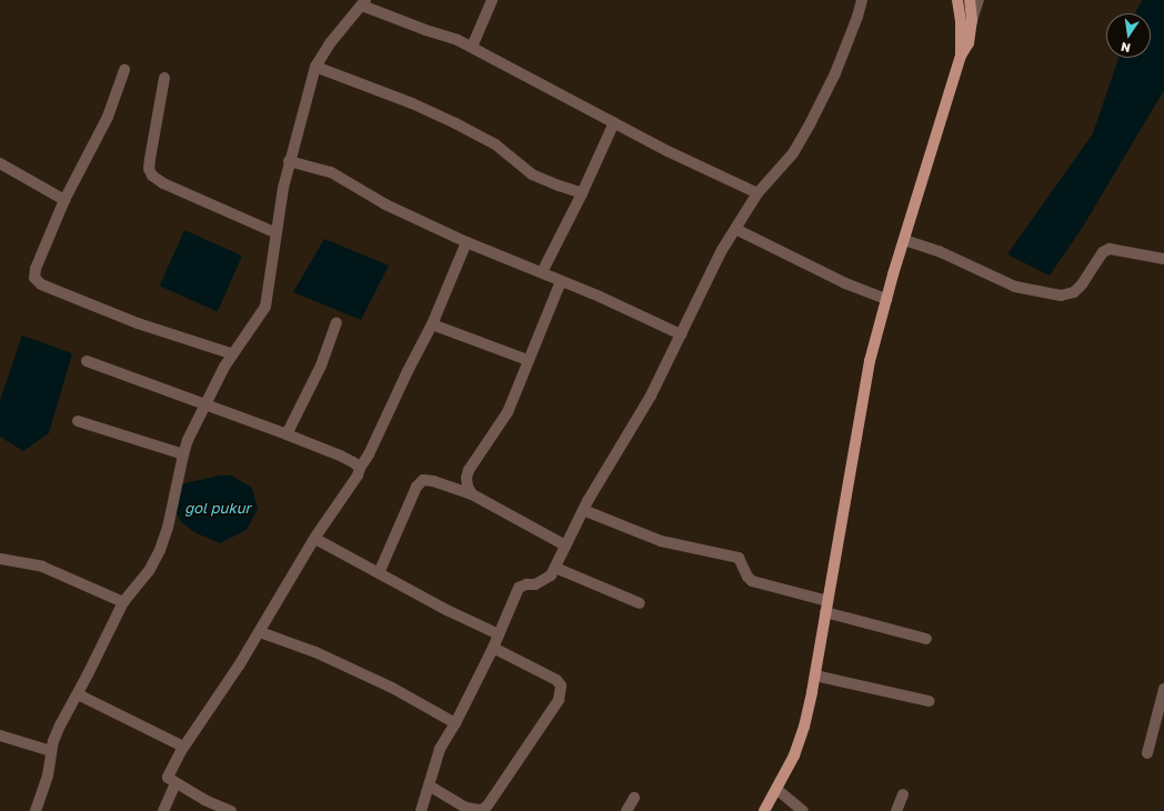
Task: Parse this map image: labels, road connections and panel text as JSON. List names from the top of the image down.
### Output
{
  "water": ["gol pukur"],
  "north": "bottom"
}
